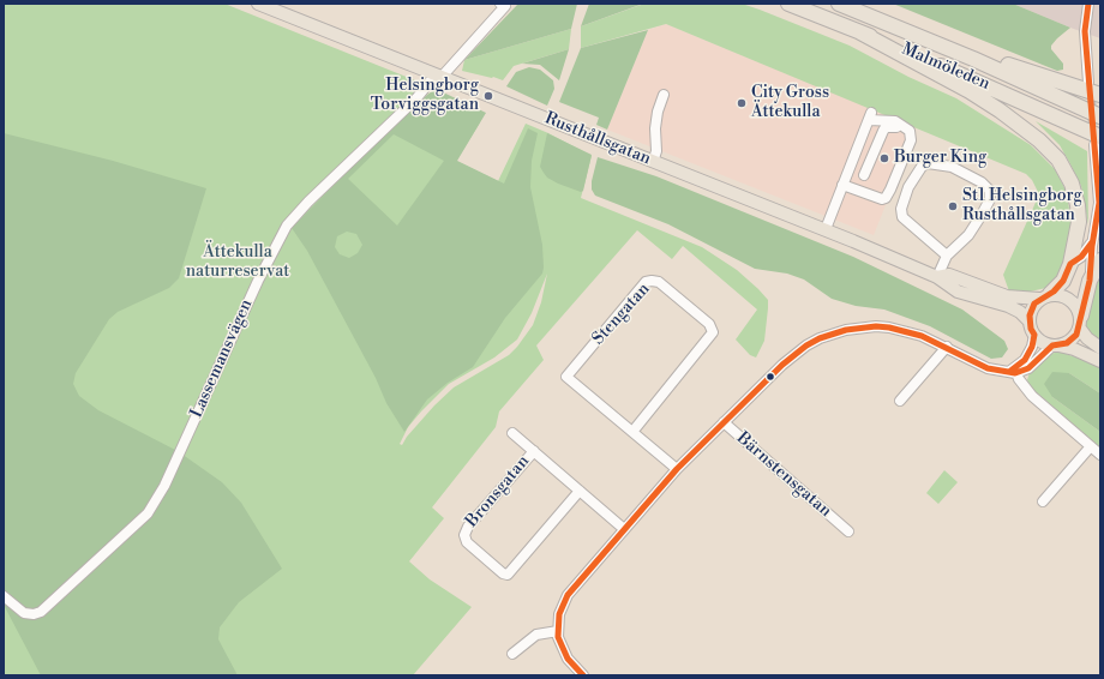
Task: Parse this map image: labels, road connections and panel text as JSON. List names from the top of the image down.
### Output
{
  "streets": {
    "highway": ["Malmöleden"],
    "main road": ["Rusthållsgatan"],
    "street": [
      "Stengatan",
      "Lassemansvägen",
      "Bärnstensgatan",
      "Bronsgatan"
    ]
  },
  "crossings": [
    ["Rusthållsgatan", "Lassemansvägen"],
    ["Stengatan", "Bärnstensgatan"],
    ["Bärnstensgatan", "Bronsgatan"]
  ],
  "parks": ["Ättekulla naturreservat"],
  "places": [
    "Helsingborg Torviggsgatan",
    "City Gross Ättekulla",
    "Burger King",
    "St1 Helsingborg Rusthållsgatan"
  ]
}
